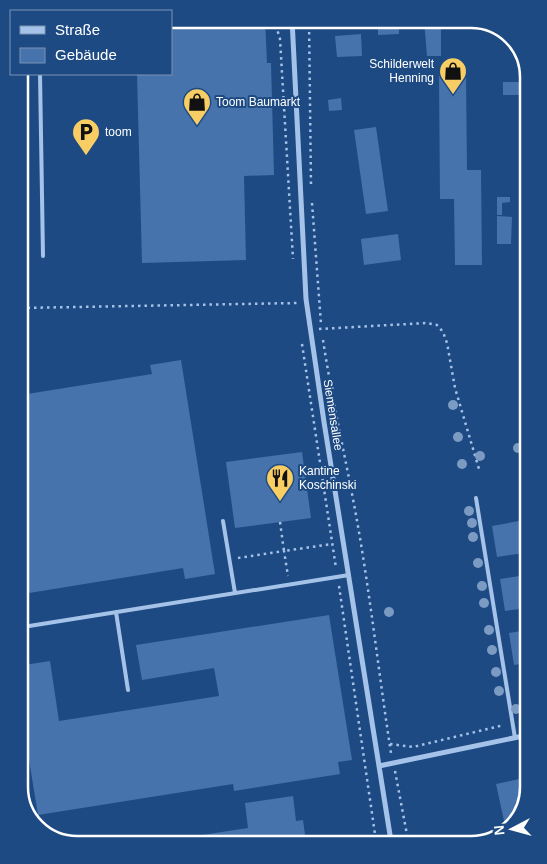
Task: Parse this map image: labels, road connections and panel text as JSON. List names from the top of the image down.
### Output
{
  "streets": {
    "street": ["Siemensallee"]
  },
  "places": {
    "shop": ["Schilderwelt Henning", "Toom Baumarkt"],
    "parking": ["toom"],
    "restaurant": ["Kantine Koschinski"]
  },
  "legend": ["Straße", "Gebäude"],
  "north": "left"
}
